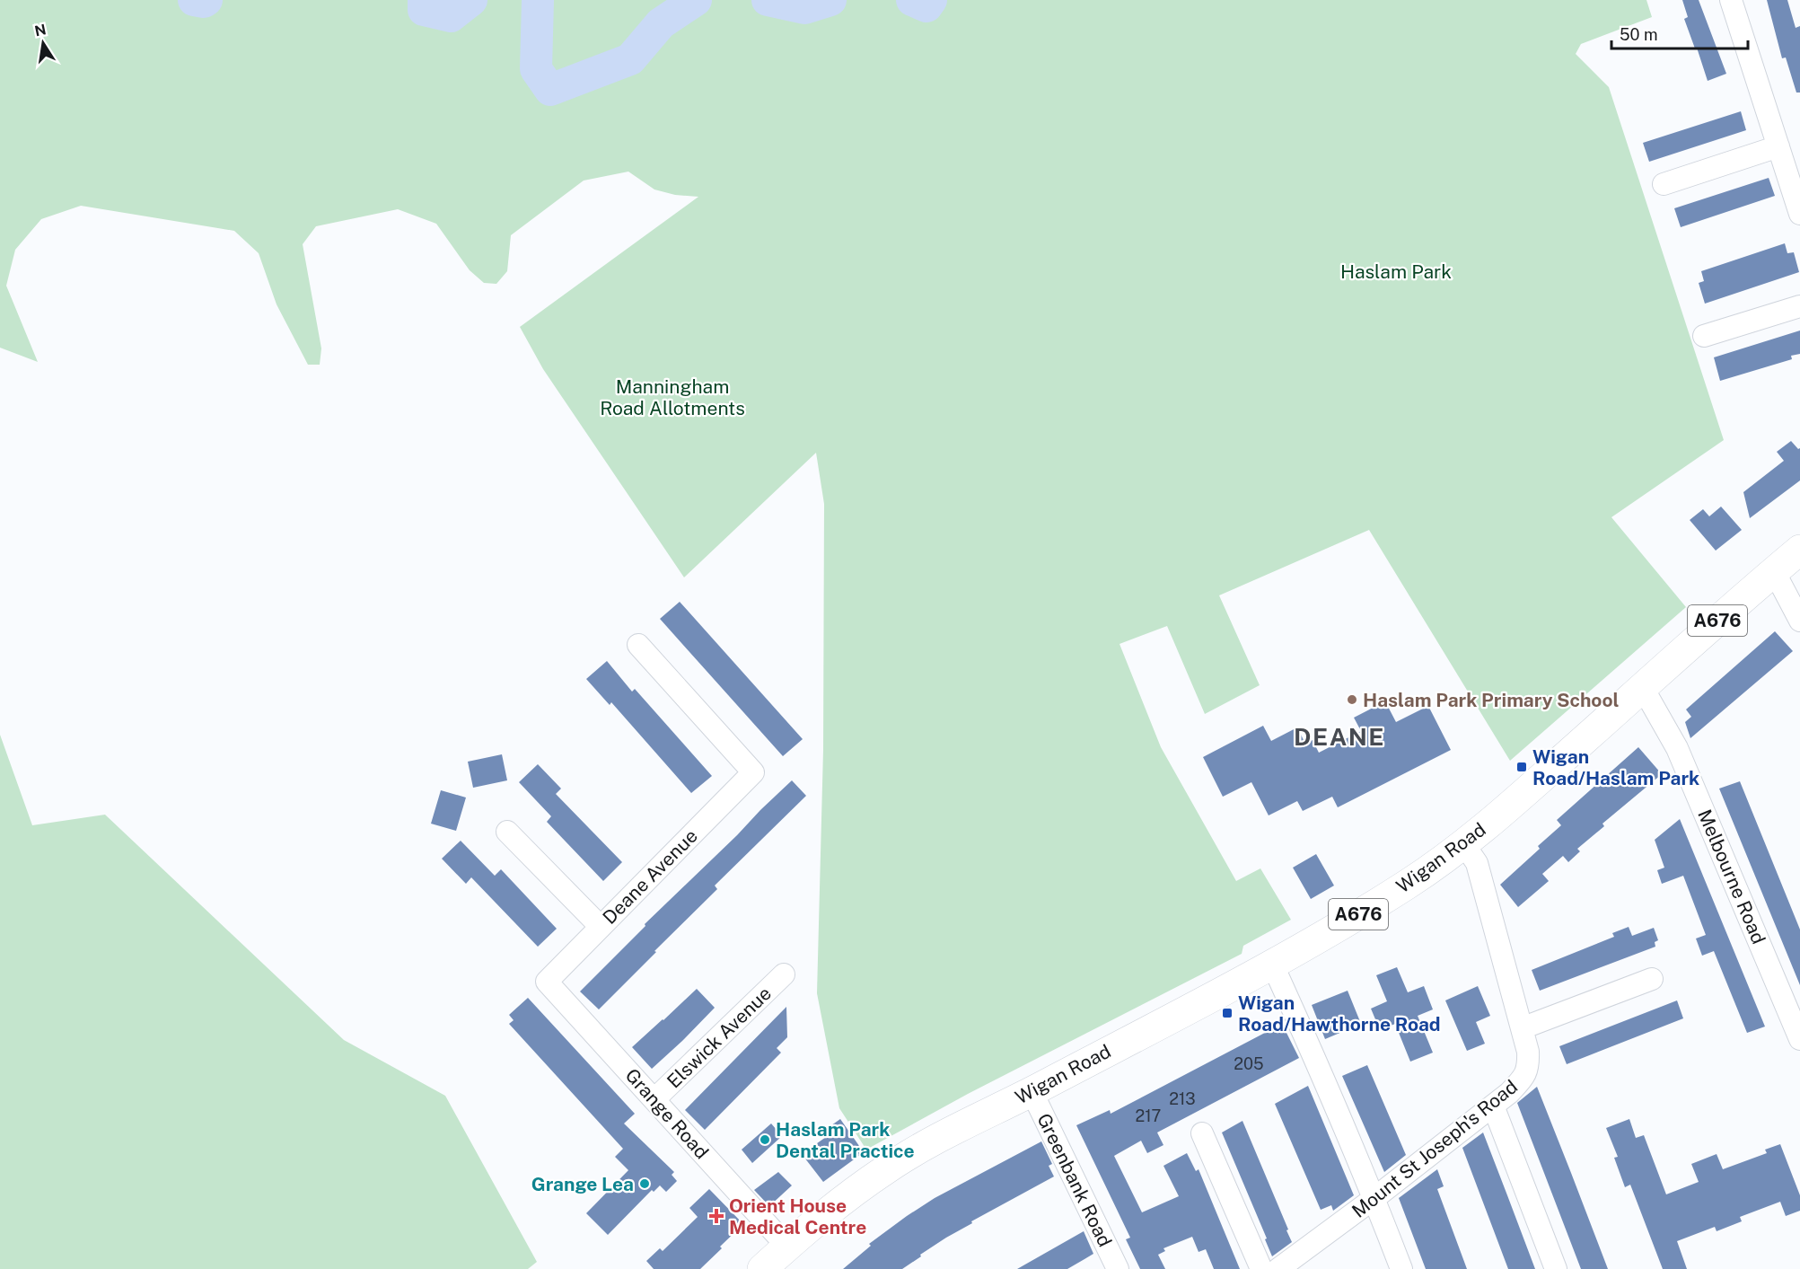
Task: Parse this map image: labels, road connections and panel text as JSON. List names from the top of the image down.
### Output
{
  "streets": {
    "main road": ["A676", "Wigan Road"],
    "street": [
      "Deane Avenue",
      "Melbourne Road",
      "Elswick Avenue",
      "Grange Road",
      "Mount St Joseph's Road",
      "Greenbank Road"
    ]
  },
  "crossings": [
    ["Wigan Road", "Melbourne Road"],
    ["Wigan Road", "Grange Road"],
    ["Wigan Road", "Mount St Joseph's Road"],
    ["Wigan Road", "Greenbank Road"],
    ["Deane Avenue", "Grange Road"],
    ["Elswick Avenue", "Grange Road"]
  ],
  "districts": ["DEANE"],
  "parks": ["Haslam Park", "Manningham Road Allotments"],
  "places": {
    "other": ["Haslam Park Primary School", "Haslam Park Dental Practice", "Grange Lea"],
    "transit": ["Wigan Road/Haslam Park", "Wigan Road/Hawthorne Road"],
    "health": ["Orient House Medical Centre"]
  },
  "house_numbers": ["205", "213", "217"],
  "scale_bar": "50 m",
  "north": "top"
}
